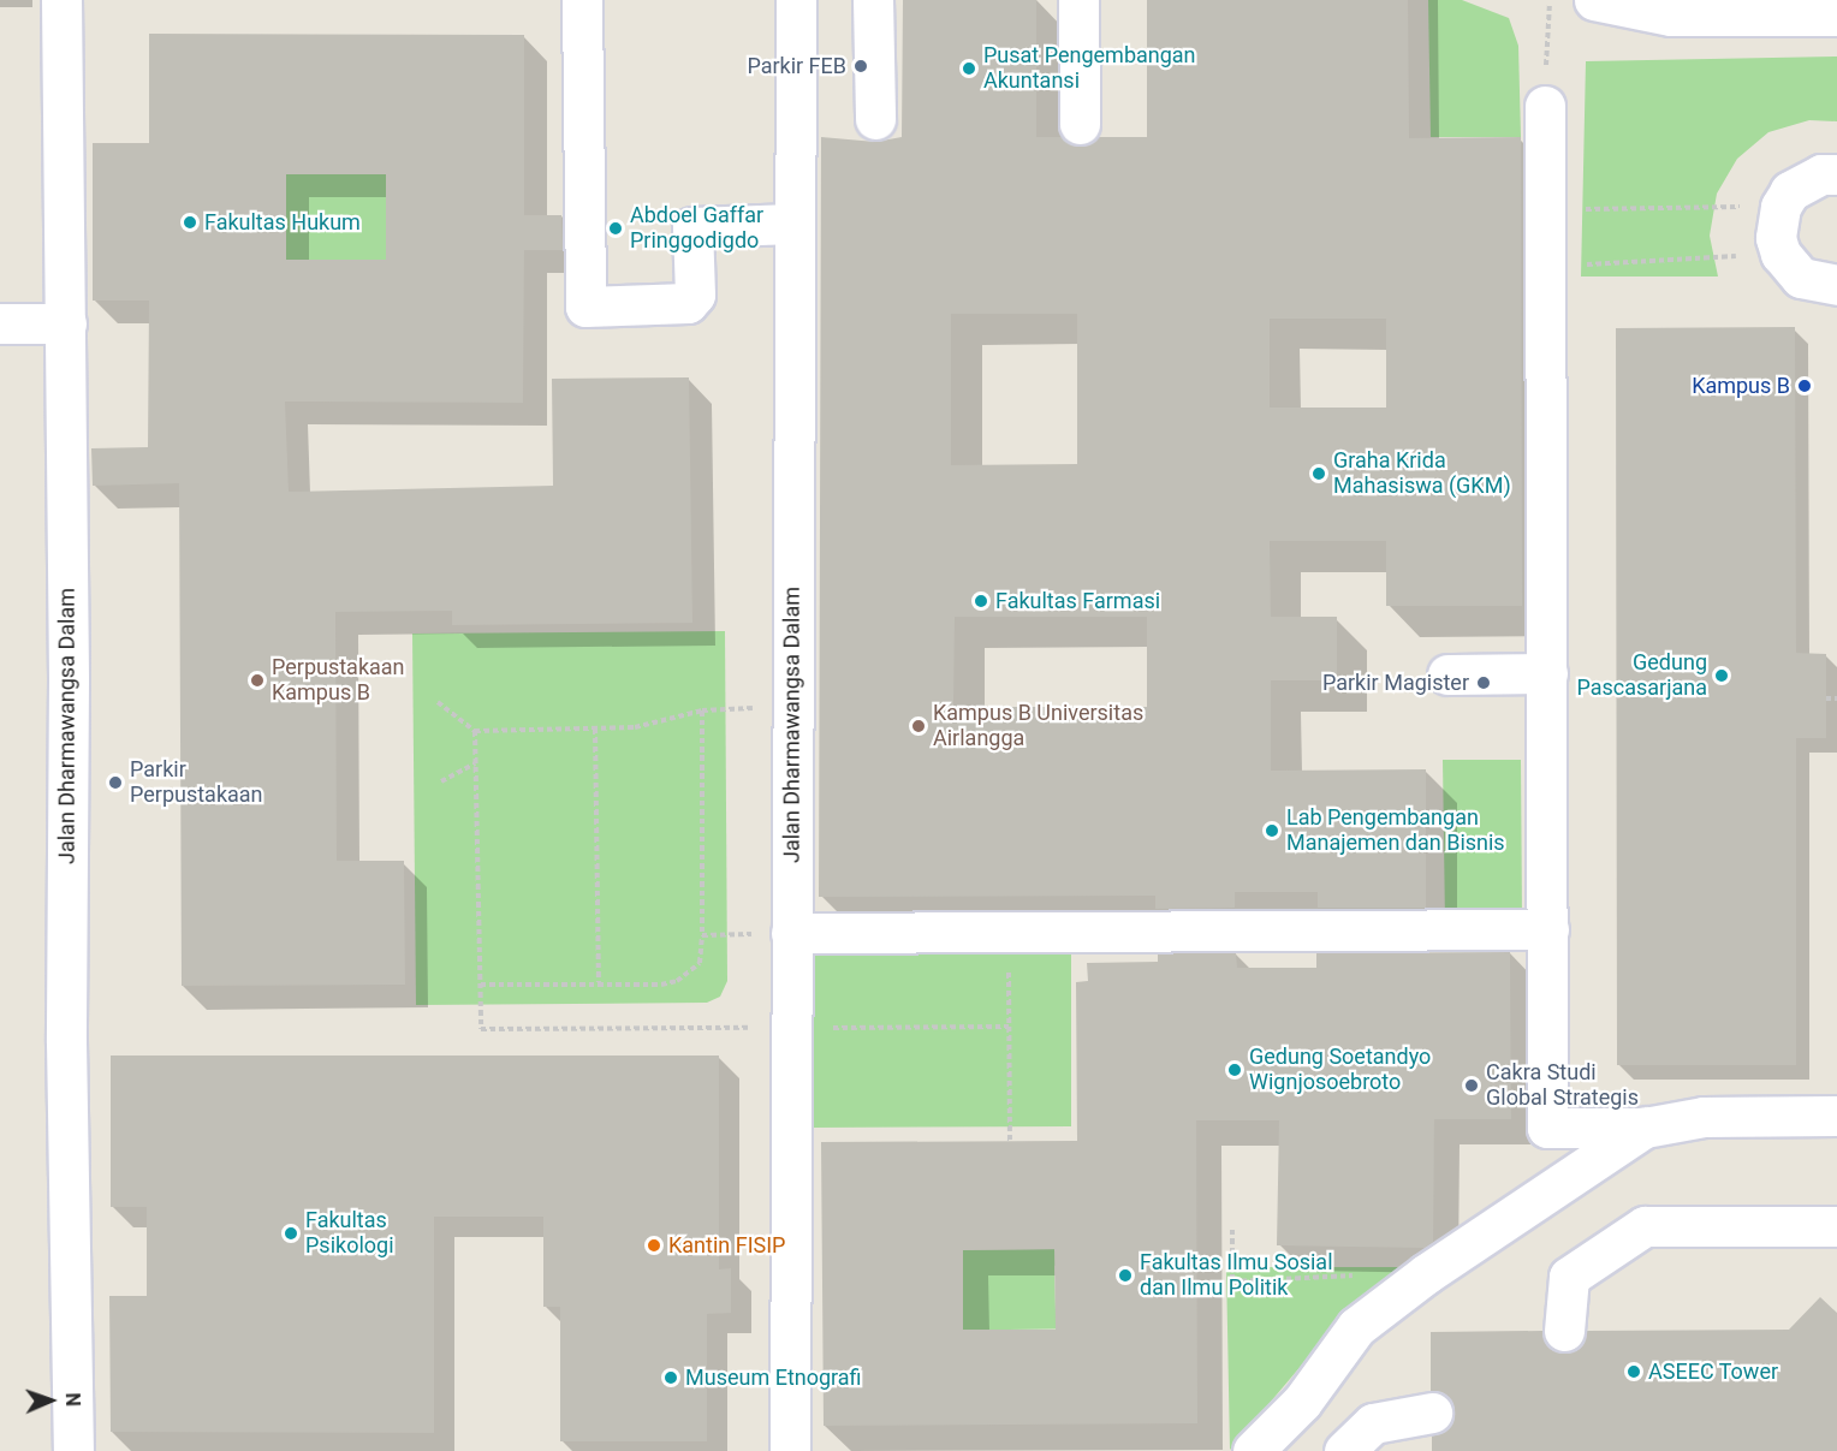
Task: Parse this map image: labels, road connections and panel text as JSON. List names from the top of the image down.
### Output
{
  "streets": {
    "street": ["Jalan Dharmawangsa Dalam"]
  },
  "places": [
    "Parkir FEB",
    "Pusat Pengembangan Akuntansi",
    "Fakultas Hukum",
    "Abdoel Gaffar Pringgodigdo",
    "Kampus B",
    "Graha Krida Mahasiswa (GKM)",
    "Fakultas Farmasi",
    "Gedung Pascasarjana",
    "Perpustakaan Kampus B",
    "Parkir Magister",
    "Kampus B Universitas Airlangga",
    "Parkir Perpustakaan",
    "Lab Pengembangan Manajemen dan Bisnis",
    "Gedung Soetandyo Wignjosoebroto",
    "Cakra Studi Global Strategis",
    "Fakultas Psikologi",
    "Kantin FISIP",
    "Fakultas Ilmu Sosial dan Ilmu Politik",
    "ASEEC Tower",
    "Museum Etnografi"
  ],
  "north": "right"
}
